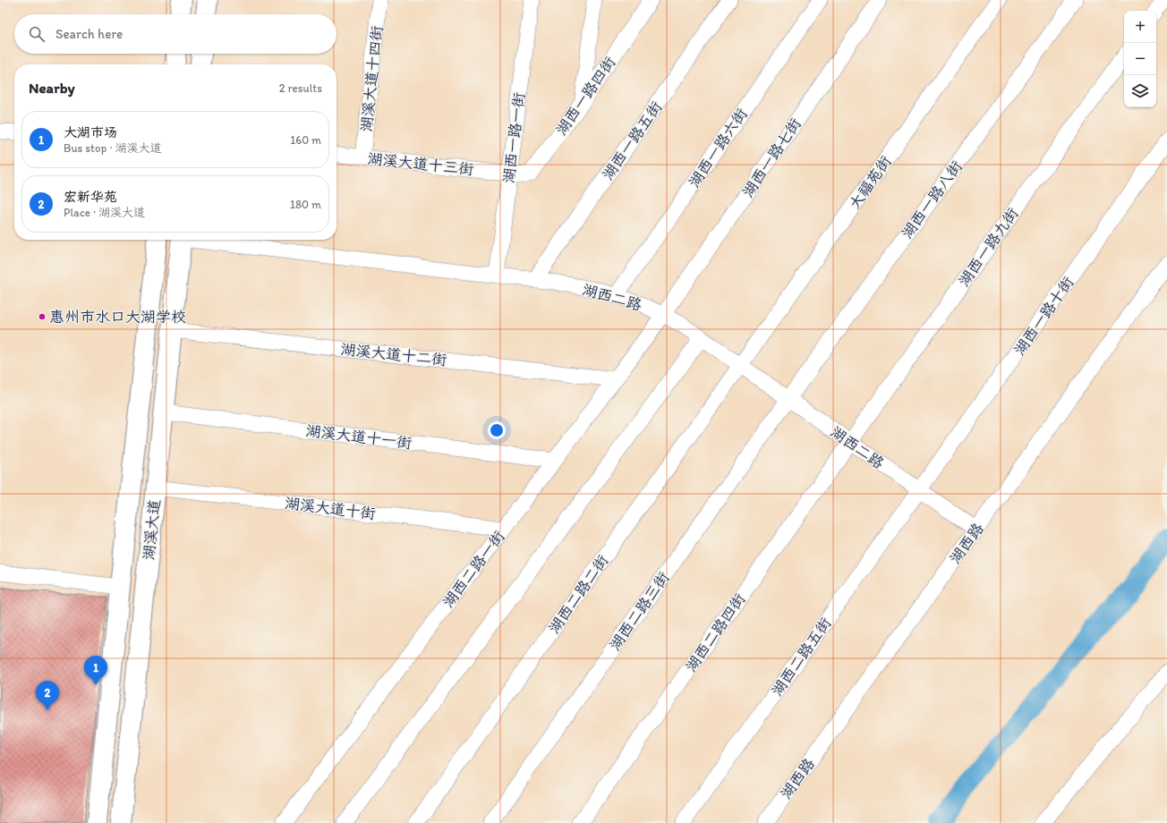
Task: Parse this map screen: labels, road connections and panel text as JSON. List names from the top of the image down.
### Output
{
  "streets": {
    "street": [
      "湖溪大道十四街",
      "湖西一路四街",
      "湖西一路一街",
      "湖西一路五街",
      "湖西一路六街",
      "湖西一路七街",
      "湖溪大道十三街",
      "大福苑街",
      "湖西一路八街",
      "湖西一路九街",
      "湖西二路",
      "湖西一路十街",
      "湖溪大道十二街",
      "湖溪大道十一街",
      "湖溪大道十街",
      "湖溪大道",
      "湖西路",
      "湖西二路一街",
      "湖西二路二街",
      "湖西二路三街",
      "湖西二路四街",
      "湖西二路五街"
    ]
  },
  "crossings": [
    ["湖溪大道十四街", "湖溪大道十三街"],
    ["湖西一路四街", "湖西一路一街"],
    ["湖西一路四街", "湖溪大道十三街"],
    ["湖西一路一街", "湖溪大道十三街"],
    ["湖西一路一街", "湖西二路"],
    ["湖西一路五街", "湖西二路"],
    ["湖西一路六街", "湖西二路"],
    ["湖西一路七街", "湖西二路"],
    ["湖西一路七街", "湖西二路一街"],
    ["大福苑街", "湖西二路"],
    ["大福苑街", "湖西二路二街"],
    ["湖西一路八街", "湖西二路"],
    ["湖西一路八街", "湖西二路三街"],
    ["湖西一路九街", "湖西二路"],
    ["湖西一路九街", "湖西二路四街"],
    ["湖西二路", "湖西一路十街"],
    ["湖西二路", "湖西路"],
    ["湖西二路", "湖西二路一街"],
    ["湖西二路", "湖西二路二街"],
    ["湖西二路", "湖西二路三街"],
    ["湖西二路", "湖西二路四街"],
    ["湖西二路", "湖西二路五街"],
    ["湖西一路十街", "湖西二路五街"],
    ["湖溪大道十二街", "湖溪大道"],
    ["湖溪大道十二街", "湖西二路一街"],
    ["湖溪大道十一街", "湖溪大道"],
    ["湖溪大道十一街", "湖西二路一街"],
    ["湖溪大道十街", "湖溪大道"],
    ["湖溪大道十街", "湖西二路一街"]
  ],
  "places": ["惠州市水口大湖学校"],
  "page": {
    "map_buttons": ["+", "−"],
    "search": "Search here",
    "heading": ["Nearby", "2 results"],
    "list": [
      {
        "mark": "1",
        "name": "大湖市场",
        "note": "Bus stop · 湖溪大道",
        "value": "160 m"
      },
      {
        "mark": "2",
        "name": "宏新华苑",
        "note": "Place · 湖溪大道",
        "value": "180 m"
      }
    ],
    "pins": ["1", "2"]
  }
}
